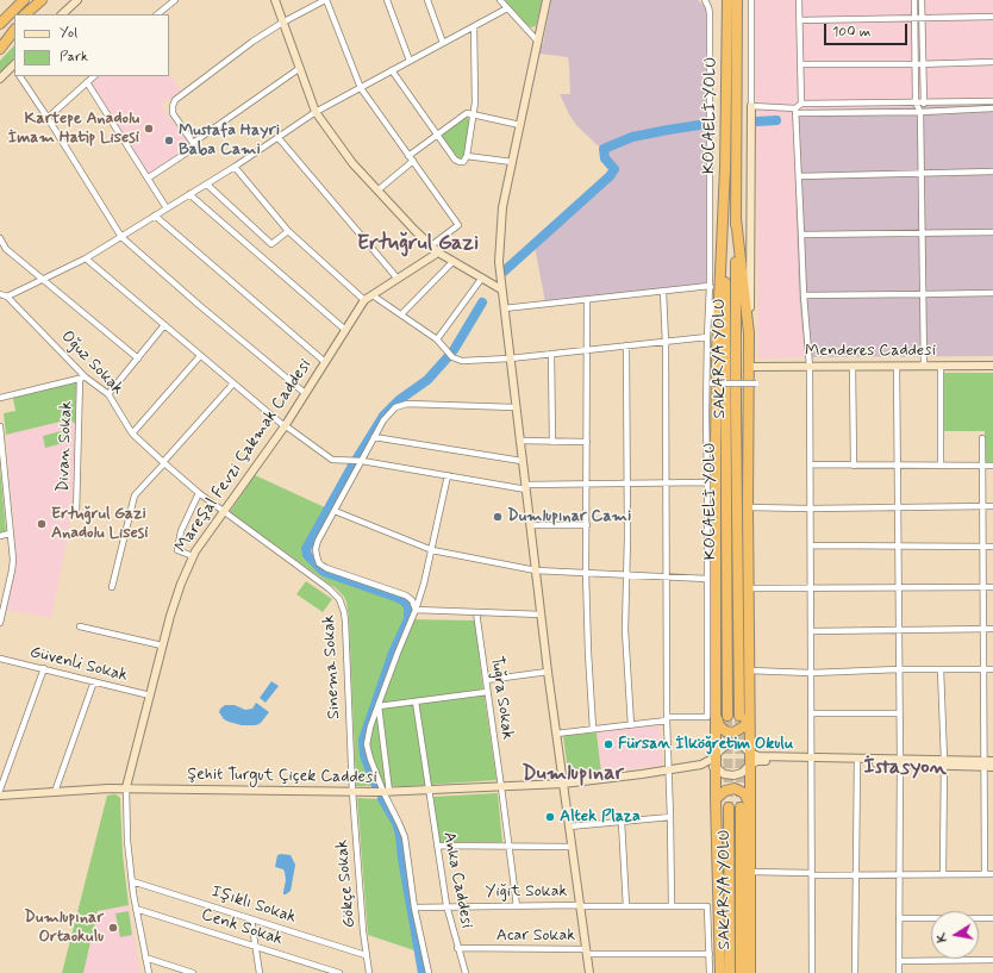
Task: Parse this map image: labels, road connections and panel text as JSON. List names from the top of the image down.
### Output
{
  "streets": {
    "highway": ["KOCAELİ YOLU", "SAKARYA YOLU"],
    "street": [
      "Menderes Caddesi",
      "Oğuz Sokak",
      "Divan Sokak",
      "Mareşal Fevzi Çakmak Caddesi",
      "Güvenli Sokak",
      "Sinema Sokak",
      "Tuğra Sokak",
      "Şehit Turgut Çiçek Caddesi",
      "Anka Caddesi",
      "Gökçe Sokak",
      "Yiğit Sokak",
      "Işıklı Sokak",
      "Cenk Sokak",
      "Acar Sokak"
    ]
  },
  "crossings": [
    ["Oğuz Sokak", "Divan Sokak"],
    ["Oğuz Sokak", "Mareşal Fevzi Çakmak Caddesi"],
    ["Oğuz Sokak", "Sinema Sokak"],
    ["Mareşal Fevzi Çakmak Caddesi", "Güvenli Sokak"],
    ["Mareşal Fevzi Çakmak Caddesi", "Sinema Sokak"],
    ["Mareşal Fevzi Çakmak Caddesi", "Şehit Turgut Çiçek Caddesi"],
    ["Mareşal Fevzi Çakmak Caddesi", "Işıklı Sokak"],
    ["Mareşal Fevzi Çakmak Caddesi", "Cenk Sokak"],
    ["Sinema Sokak", "Şehit Turgut Çiçek Caddesi"],
    ["Sinema Sokak", "Gökçe Sokak"],
    ["Tuğra Sokak", "Şehit Turgut Çiçek Caddesi"],
    ["Tuğra Sokak", "Yiğit Sokak"],
    ["Şehit Turgut Çiçek Caddesi", "Anka Caddesi"],
    ["Şehit Turgut Çiçek Caddesi", "Gökçe Sokak"],
    ["Anka Caddesi", "Yiğit Sokak"],
    ["Anka Caddesi", "Acar Sokak"],
    ["Gökçe Sokak", "Işıklı Sokak"],
    ["Yiğit Sokak", "Acar Sokak"]
  ],
  "districts": ["Ertuğrul Gazi", "İstasyon", "Dumlupınar"],
  "places": [
    "Kartepe Anadolu İmam Hatip Lisesi",
    "Mustafa Hayri Baba Cami",
    "Dumlupınar Cami",
    "Ertuğrul Gazi Anadolu Lisesi",
    "Fürsan İlköğretim Okulu",
    "Altek Plaza",
    "Dumlupınar Ortaokulu"
  ],
  "legend": ["Yol", "Park"],
  "scale_bar": "100 m",
  "north": "left"
}
